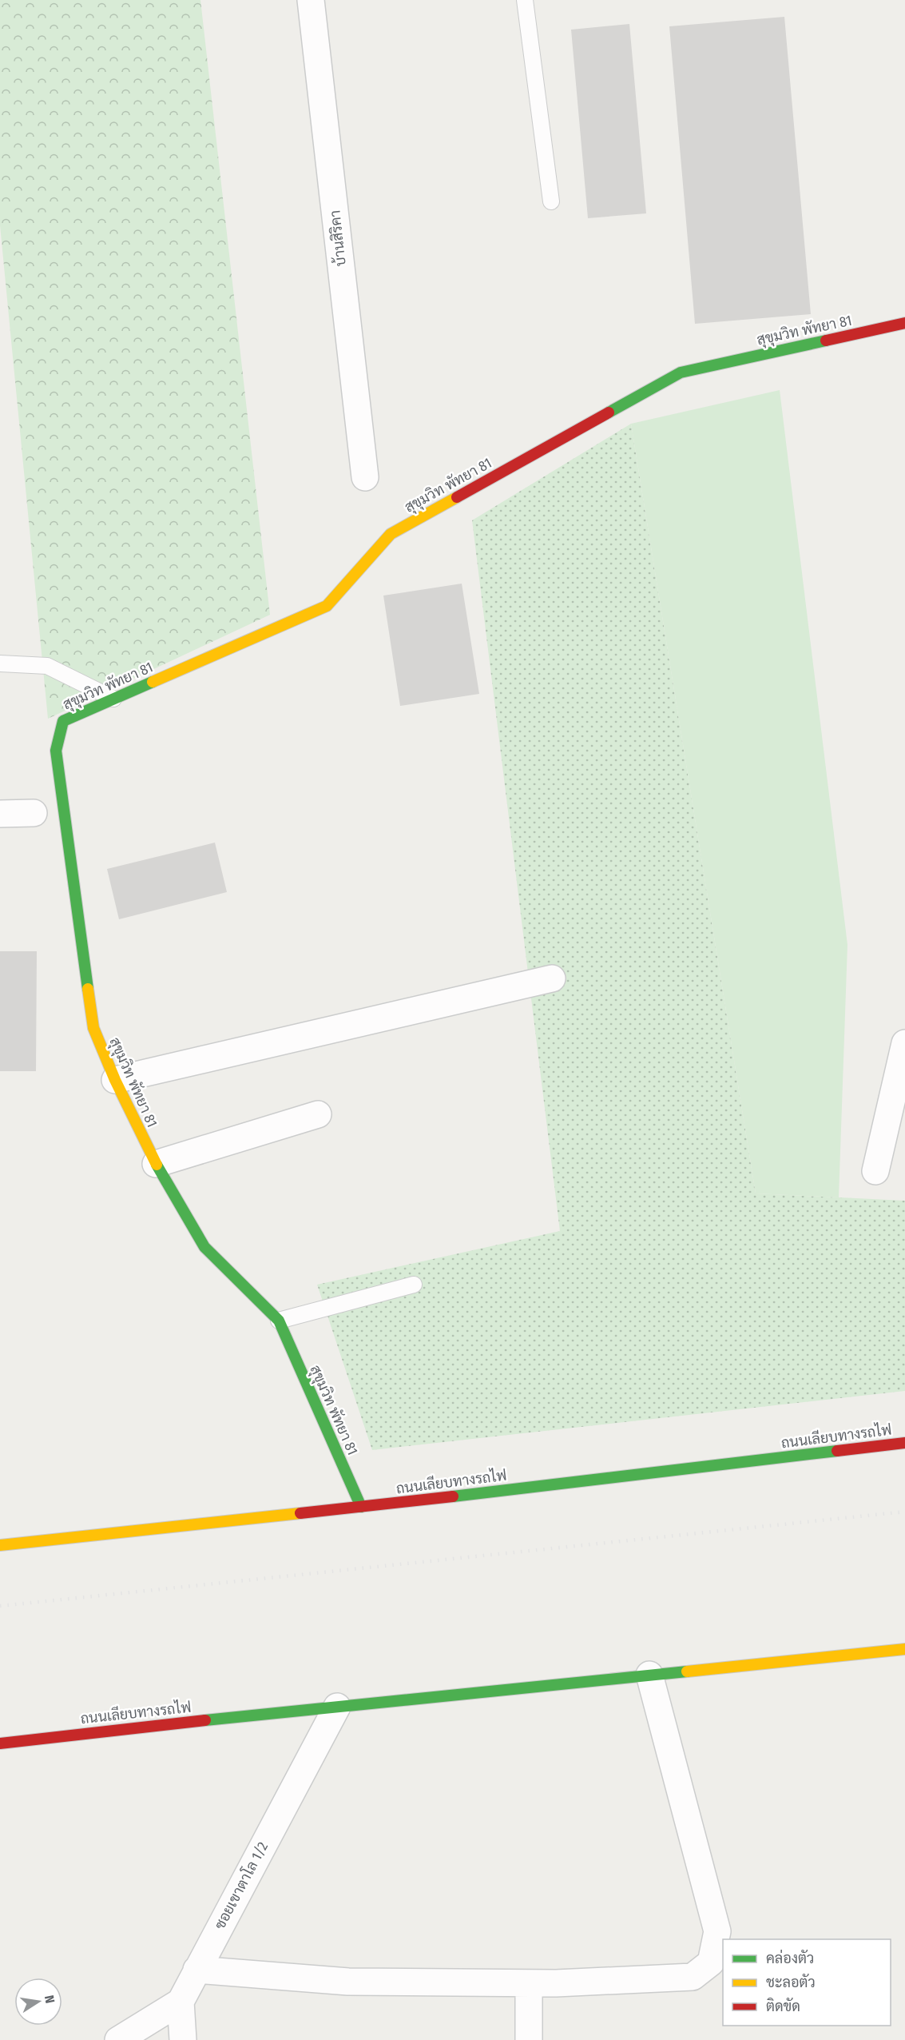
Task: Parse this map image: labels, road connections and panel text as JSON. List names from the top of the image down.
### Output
{
  "streets": {
    "street": [
      "บ้านสิริคา",
      "สุขุมวิท พัทยา 81",
      "ถนนเลียบทางรถไฟ",
      "ซอยเขาตาโล 1/2"
    ]
  },
  "crossings": [
    ["สุขุมวิท พัทยา 81", "ถนนเลียบทางรถไฟ"],
    ["ถนนเลียบทางรถไฟ", "ซอยเขาตาโล 1/2"]
  ],
  "legend": ["คล่องตัว", "ชะลอตัว", "ติดขัด"],
  "north": "right"
}
